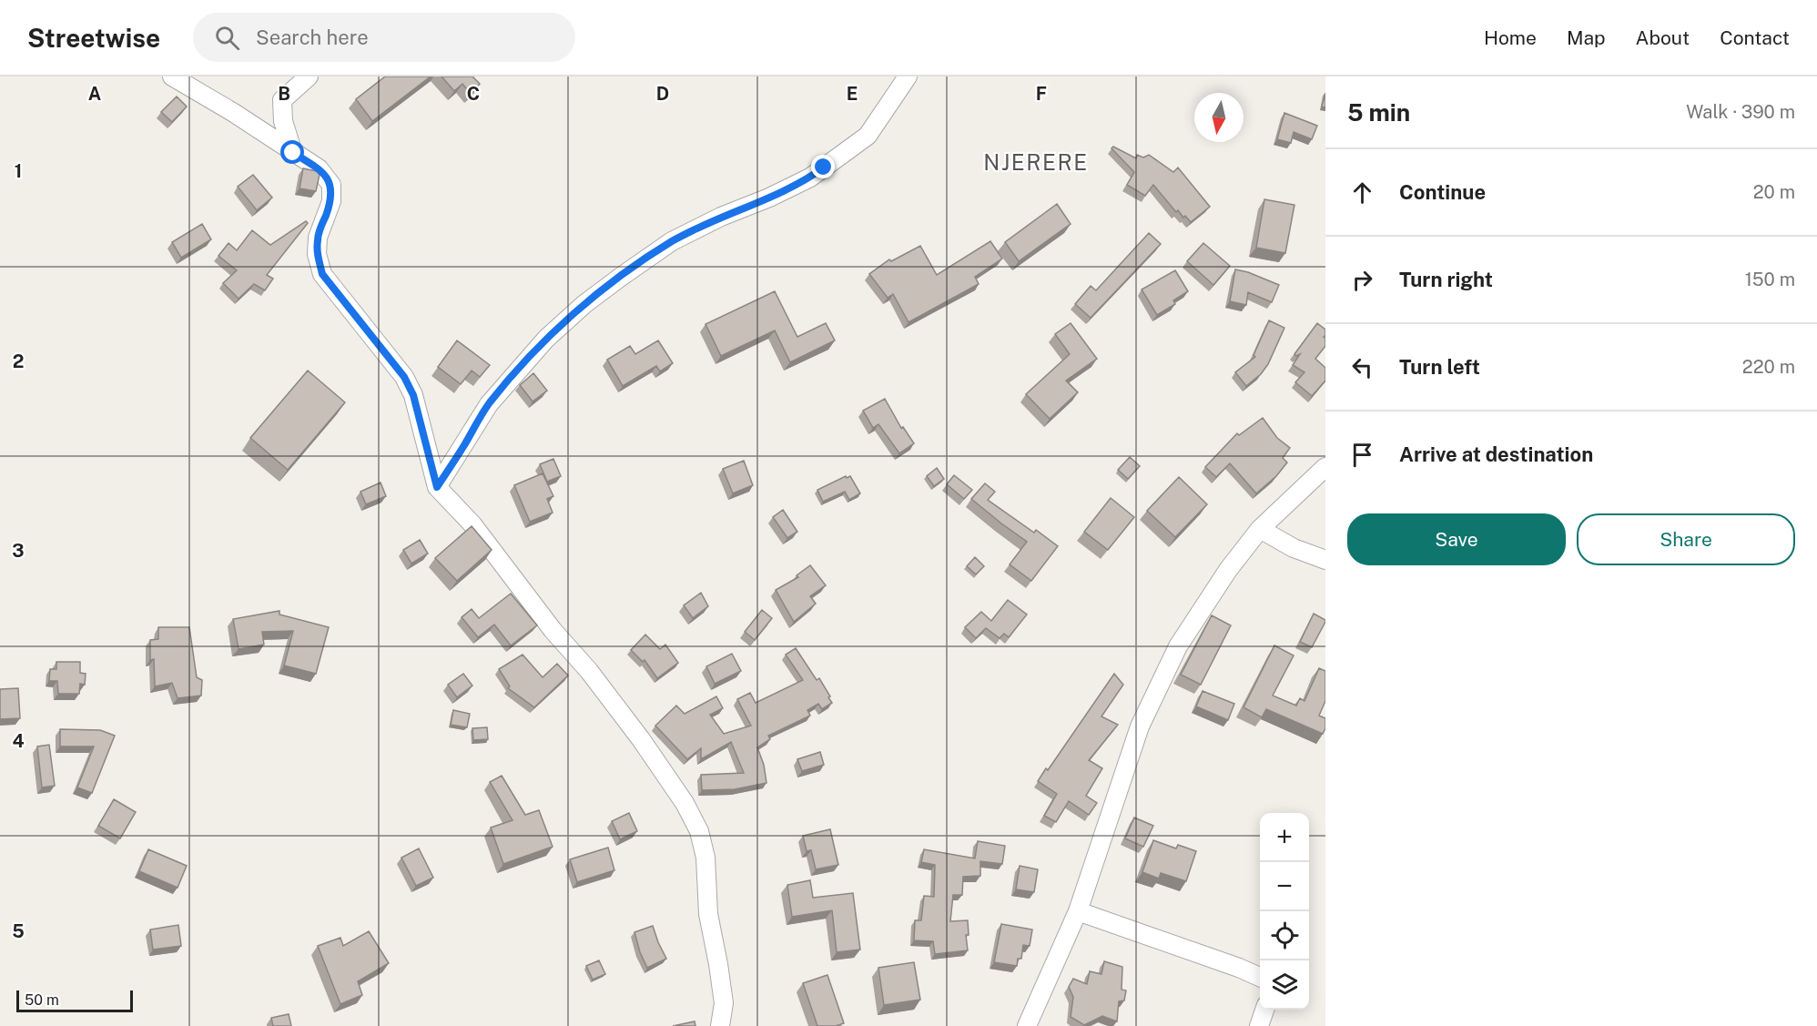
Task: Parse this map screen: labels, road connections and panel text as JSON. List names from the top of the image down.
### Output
{
  "districts": ["NJERERE"],
  "scale_bar": "50 m",
  "north": "bottom",
  "page": {
    "header": "Streetwise",
    "search": "Search here",
    "nav": [
      "Home",
      "Map",
      "About",
      "Contact"
    ],
    "heading": ["5 min", "Walk · 390 m"],
    "list": [
      ["Continue", "20 m"],
      ["Turn right", "150 m"],
      ["Turn left", "220 m"],
      "Arrive at destination"
    ],
    "buttons": ["Save", "Share"],
    "map_buttons": ["+", "−"],
    "scale": "50 m"
  },
  "grid": {
    "columns": [
      "A",
      "B",
      "C",
      "D",
      "E",
      "F"
    ],
    "rows": [
      "1",
      "2",
      "3",
      "4",
      "5"
    ]
  }
}
